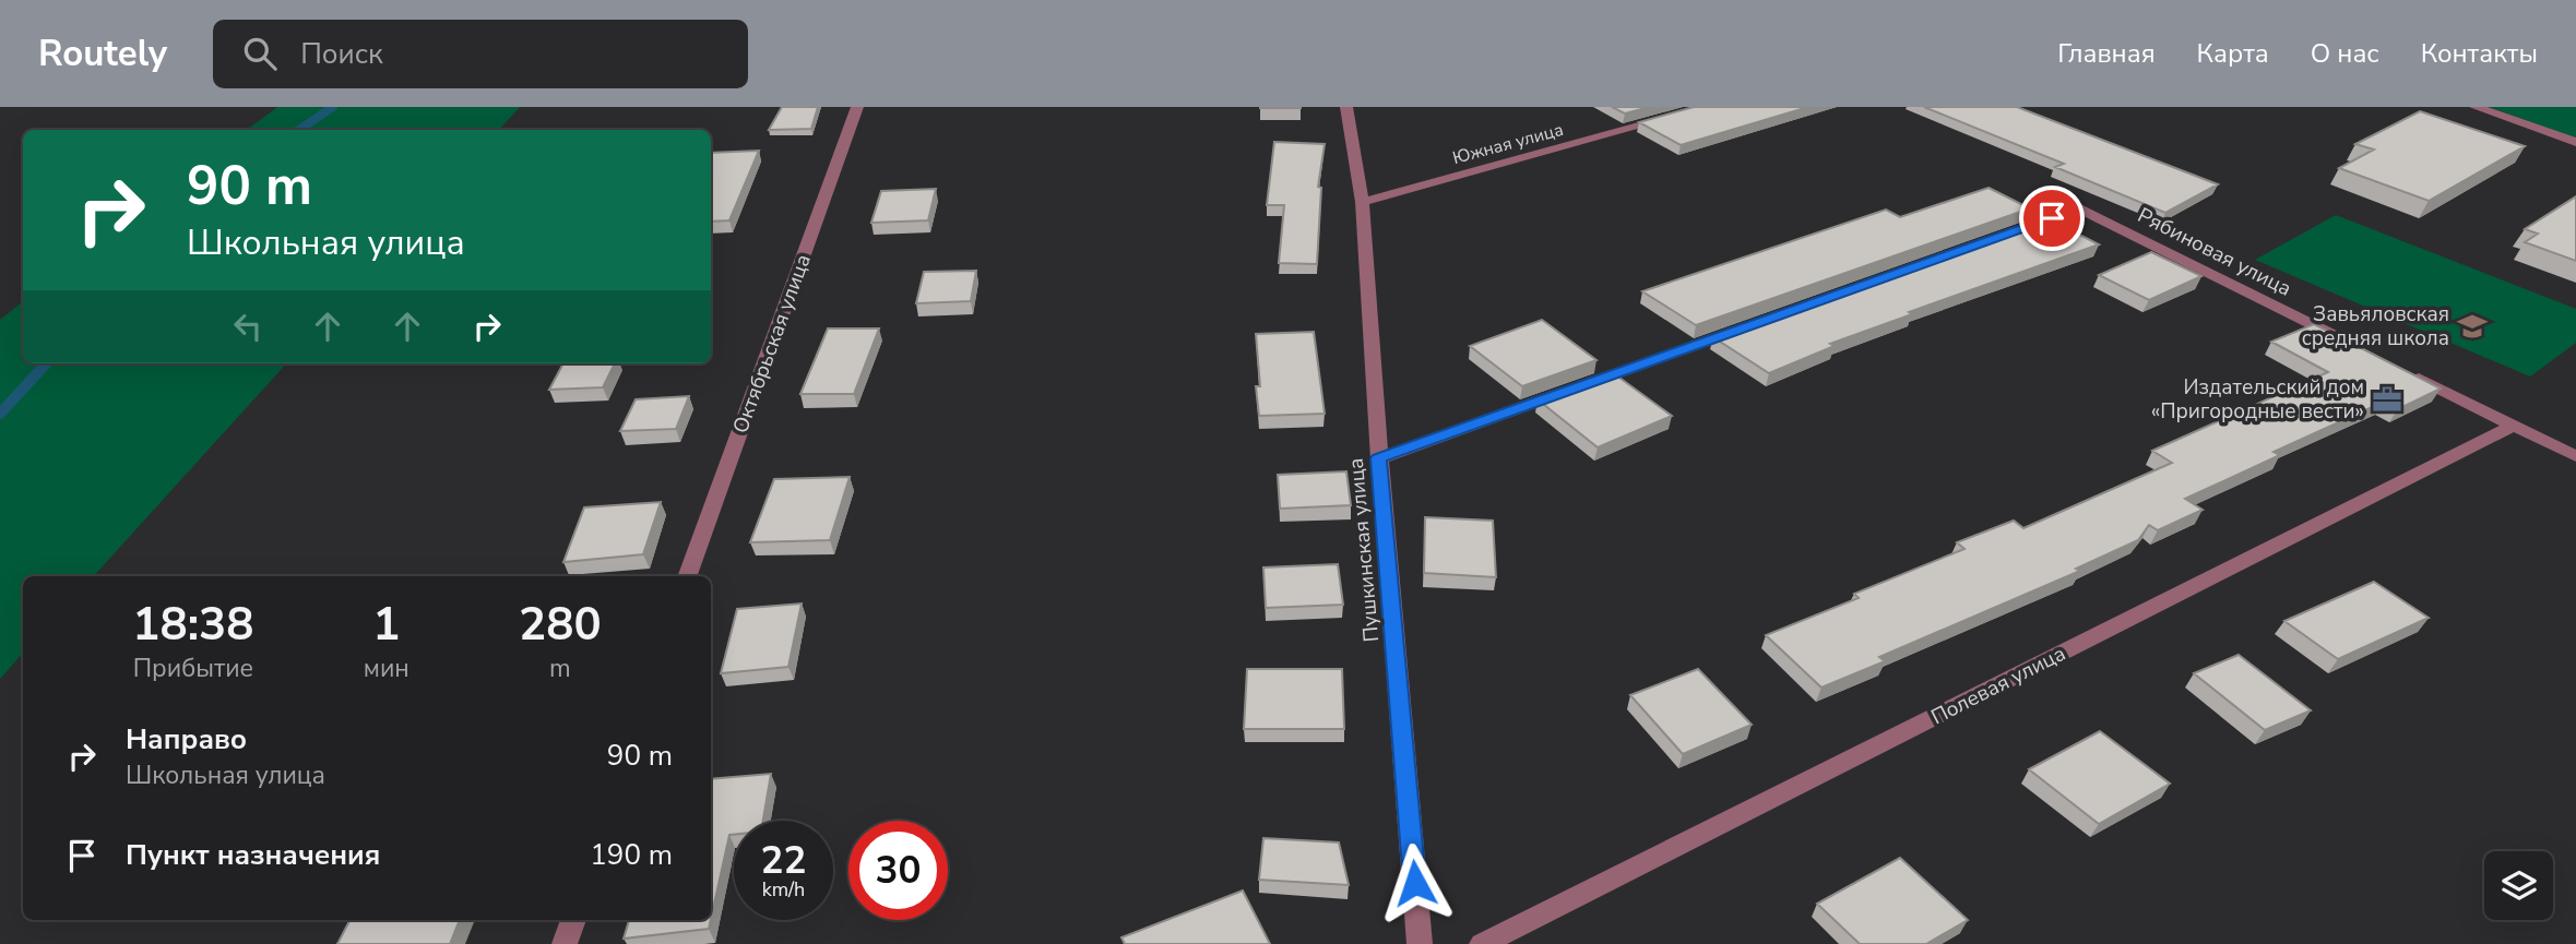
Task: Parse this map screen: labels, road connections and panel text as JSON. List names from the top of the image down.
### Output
{
  "streets": {
    "street": [
      "Южная улица",
      "Рябиновая улица",
      "Октябрьская улица",
      "Пушкинская улица",
      "Полевая улица"
    ]
  },
  "crossings": [
    ["Южная улица", "Пушкинская улица"]
  ],
  "places": {
    "school or university": ["Завьяловская средняя школа"],
    "office": ["Издательский дом «Пригородные вести»"]
  },
  "page": {
    "header": "Routely",
    "search": "Поиск",
    "nav": [
      "Главная",
      "Карта",
      "О нас",
      "Контакты"
    ],
    "turn": ["90 m", "Школьная улица"],
    "eta": [
      "18:38",
      "Прибытие",
      "1",
      "мин",
      "280",
      "m"
    ],
    "list": [
      {
        "name": "Направо",
        "note": "Школьная улица",
        "value": "90 m"
      },
      {
        "name": "Пункт назначения",
        "value": "190 m"
      }
    ],
    "speed": "22 km/h",
    "limit": "30"
  }
}
